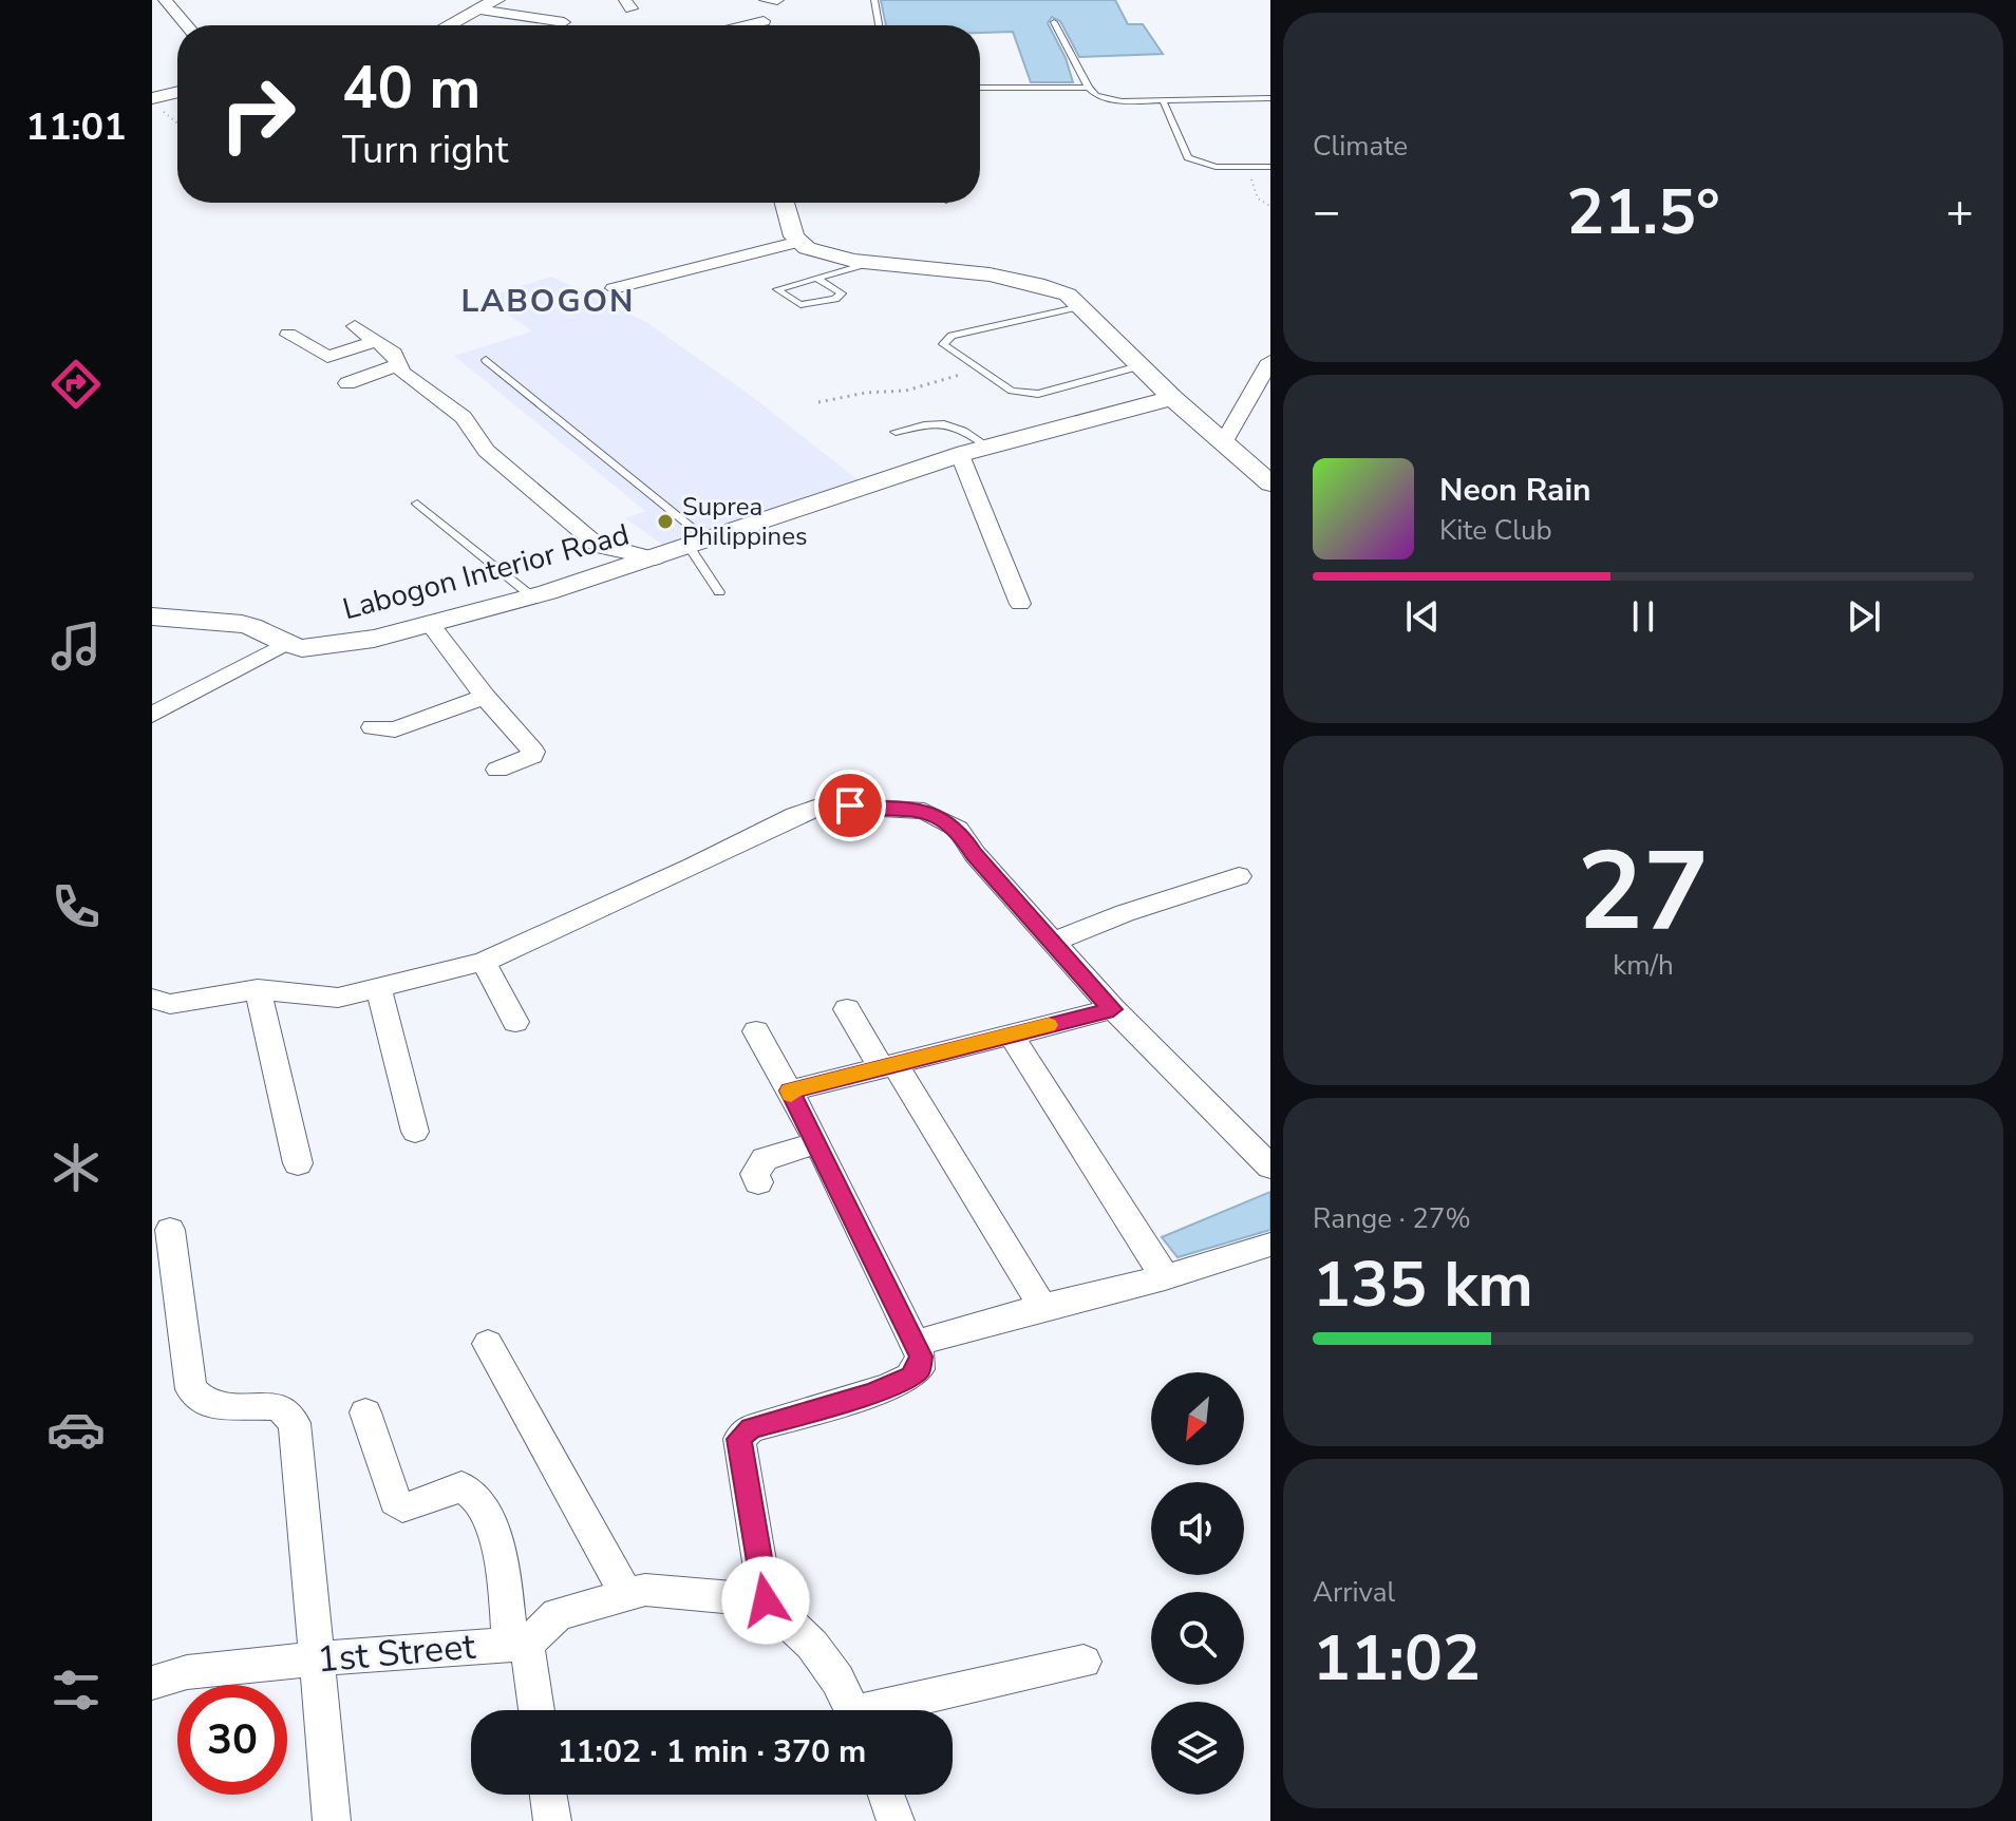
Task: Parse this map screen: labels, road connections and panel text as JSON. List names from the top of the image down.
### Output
{
  "streets": {
    "street": ["Labogon Interior Road", "1st Street"]
  },
  "districts": ["LABOGON"],
  "places": ["Suprea Philippines"],
  "north": "bottom left",
  "page": {
    "tabs": "11:01",
    "tile": [
      "Climate",
      ["27", "km/h"],
      ["Range · 27%", "135 km"],
      ["Arrival", "11:02"]
    ],
    "turn": ["40 m", "Turn right"],
    "heat": ["−", "21.5°", "+"],
    "song": ["Neon Rain", "Kite Club"],
    "limit": "30",
    "trip": "11:02 · 1 min · 370 m"
  }
}
